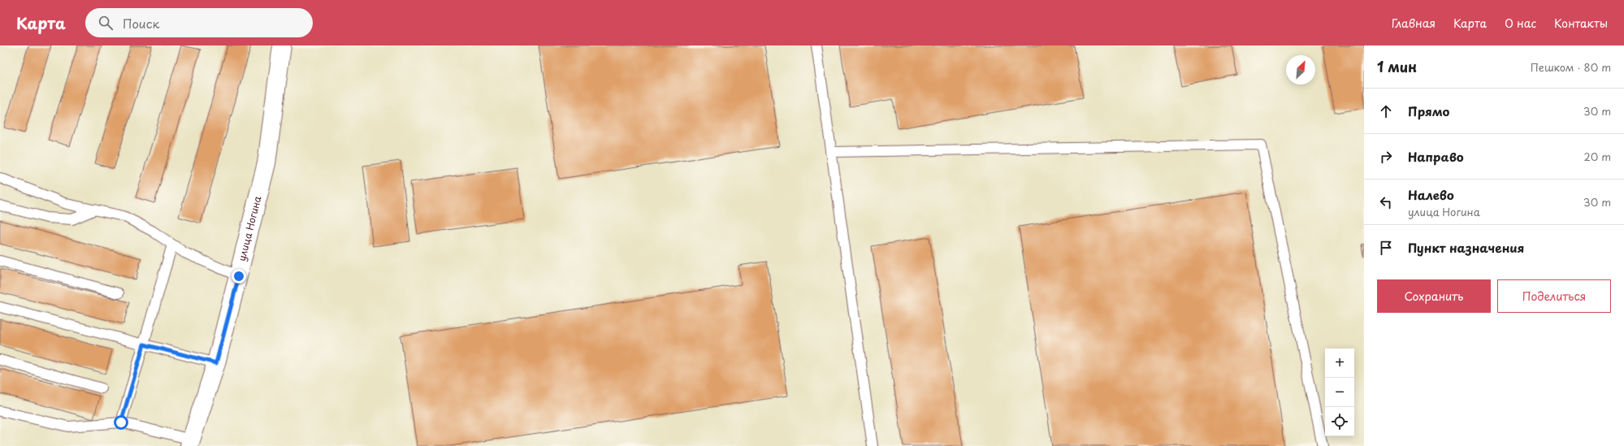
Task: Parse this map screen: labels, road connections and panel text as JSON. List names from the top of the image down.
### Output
{
  "streets": {
    "street": ["улица Ногина"]
  },
  "north": "top right",
  "page": {
    "header": "Карта",
    "search": "Поиск",
    "nav": [
      "Главная",
      "Карта",
      "О нас",
      "Контакты"
    ],
    "heading": ["1 мин", "Пешком · 80 m"],
    "list": [
      ["Прямо", "30 m"],
      ["Направо", "20 m"],
      ["Налево", "улица Ногина", "30 m"],
      "Пункт назначения"
    ],
    "buttons": ["Сохранить", "Поделиться"],
    "map_buttons": ["+", "−"]
  }
}
